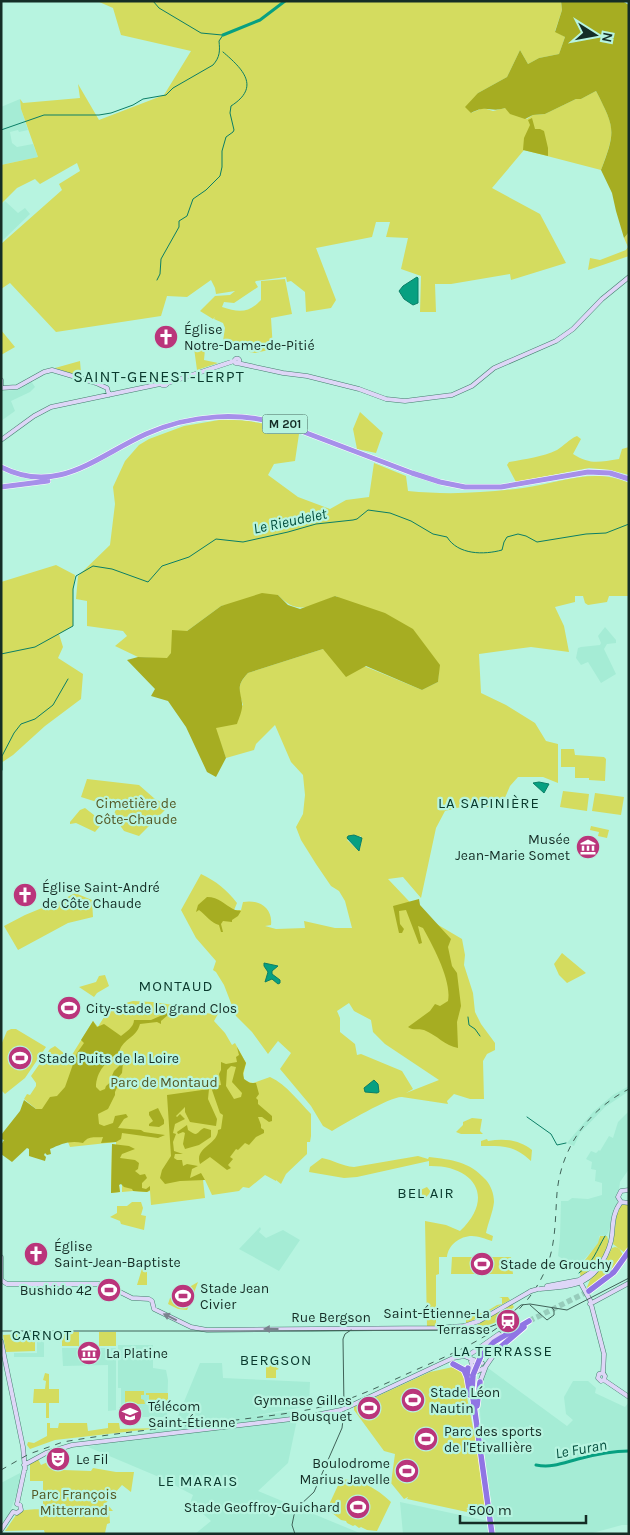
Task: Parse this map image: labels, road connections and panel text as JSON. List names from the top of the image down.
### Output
{
  "streets": {
    "highway": ["M 201"],
    "main road": ["Rue Bergson"]
  },
  "one_way": ["Rue Bergson"],
  "districts": [
    "SAINT-GENEST-LERPT",
    "LA SAPINIÈRE",
    "MONTAUD",
    "BEL AIR",
    "CARNOT",
    "LA TERRASSE",
    "BERGSON",
    "LE MARAIS"
  ],
  "water": ["Le Rieudelet", "Le Furan"],
  "parks": ["Cimetière de Côte-Chaude", "Parc de Montaud", "Parc François Mitterrand"],
  "places": {
    "church": ["Église Notre-Dame-de-Pitié", "Église Saint-André de Côte Chaude", "Église Saint-Jean-Baptiste"],
    "museum": ["Musée Jean-Marie Somet", "La Platine"],
    "sports": [
      "City-stade le grand Clos",
      "Stade Puits de la Loire",
      "Stade de Grouchy",
      "Bushido 42",
      "Stade Jean Civier",
      "Stade Léon Nautin",
      "Gymnase Gilles Bousquet",
      "Parc des sports de l'Etivallière",
      "Boulodrome Marius Javelle",
      "Stade Geoffroy-Guichard"
    ],
    "station": ["Saint-Étienne-La Terrasse"],
    "school or university": ["Télécom Saint-Étienne"],
    "theatre": ["Le Fil"]
  },
  "scale_bar": "500 m",
  "north": "right"
}
